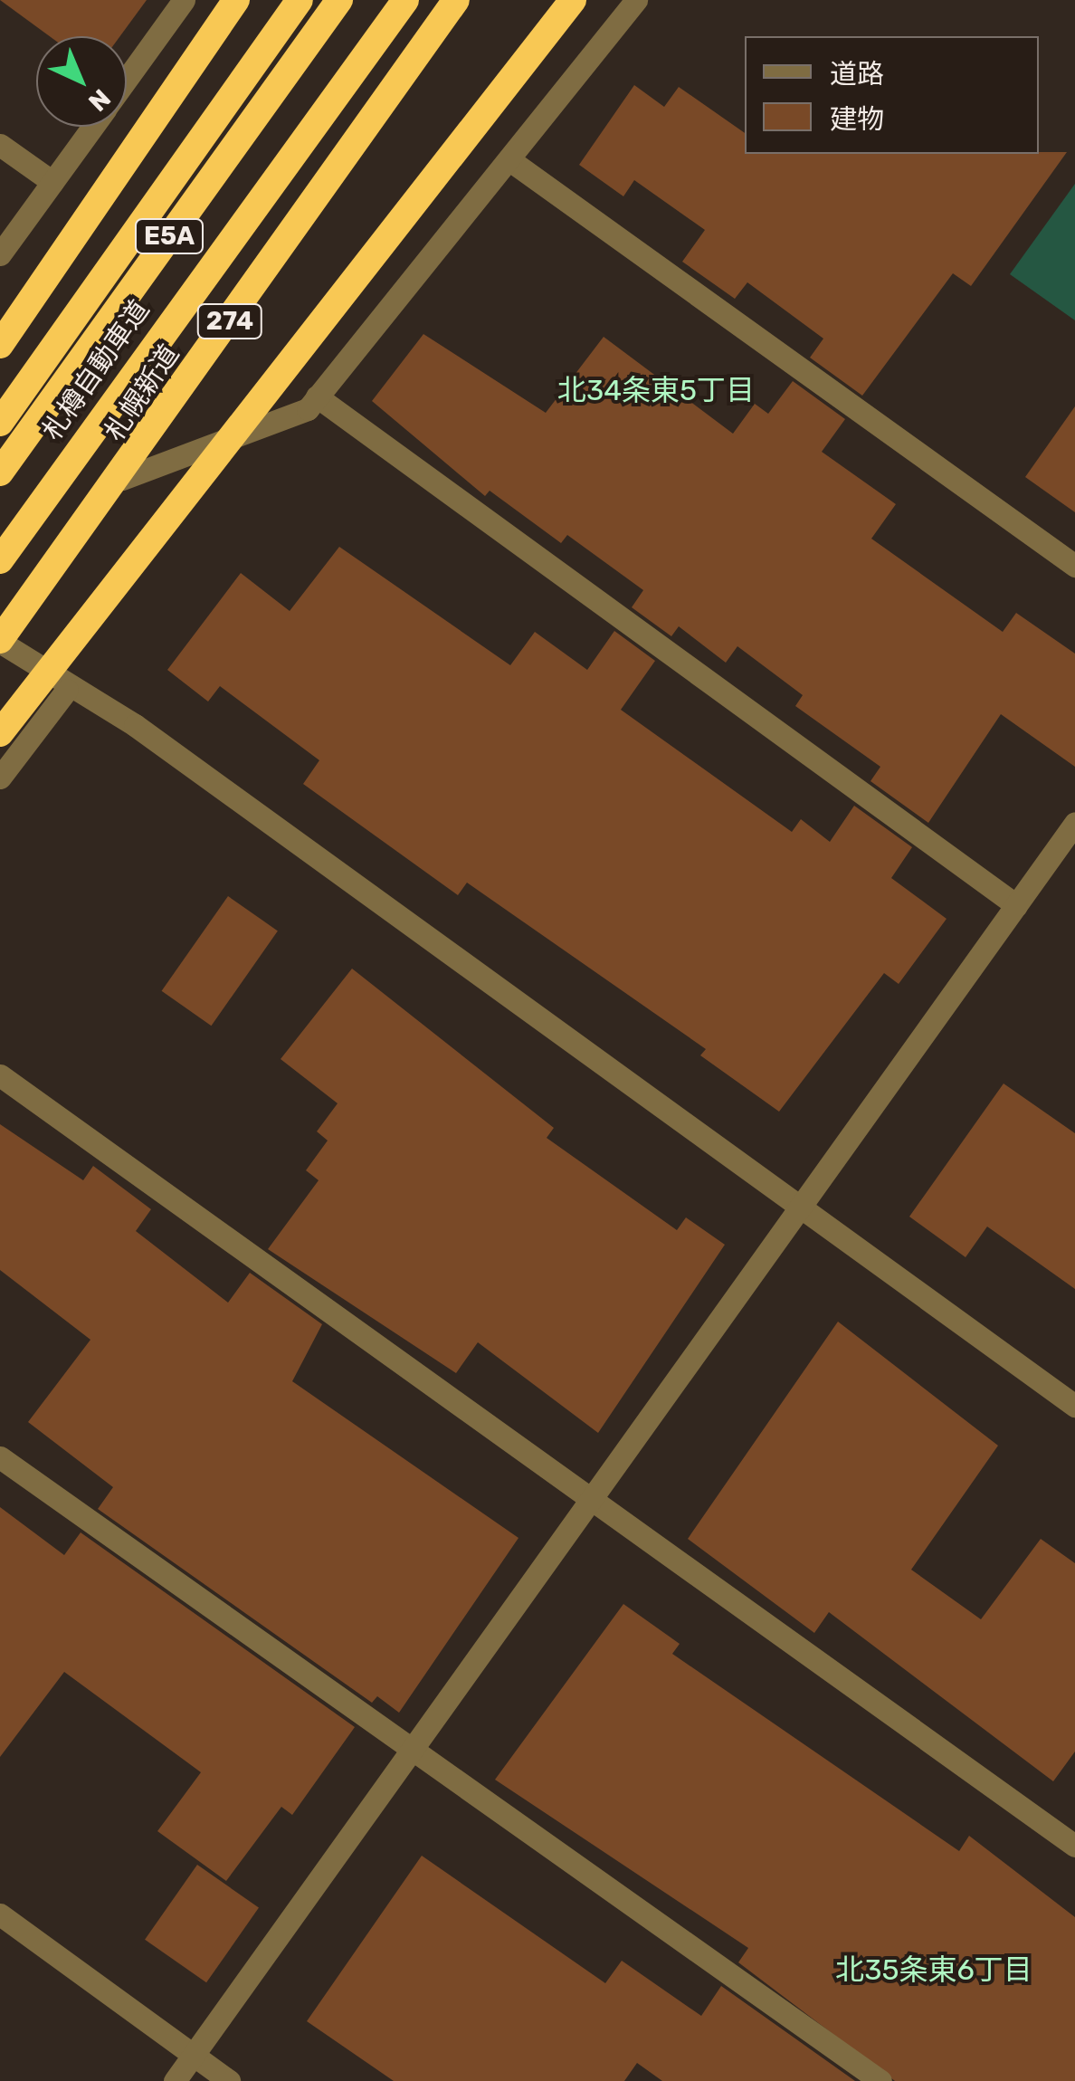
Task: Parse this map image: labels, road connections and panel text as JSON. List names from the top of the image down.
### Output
{
  "streets": {
    "highway": [
      "E5A",
      "274",
      "札樽自動車道",
      "札幌新道"
    ]
  },
  "districts": ["北34条東5丁目", "北35条東6丁目"],
  "legend": ["道路", "建物"],
  "north": "bottom right"
}
